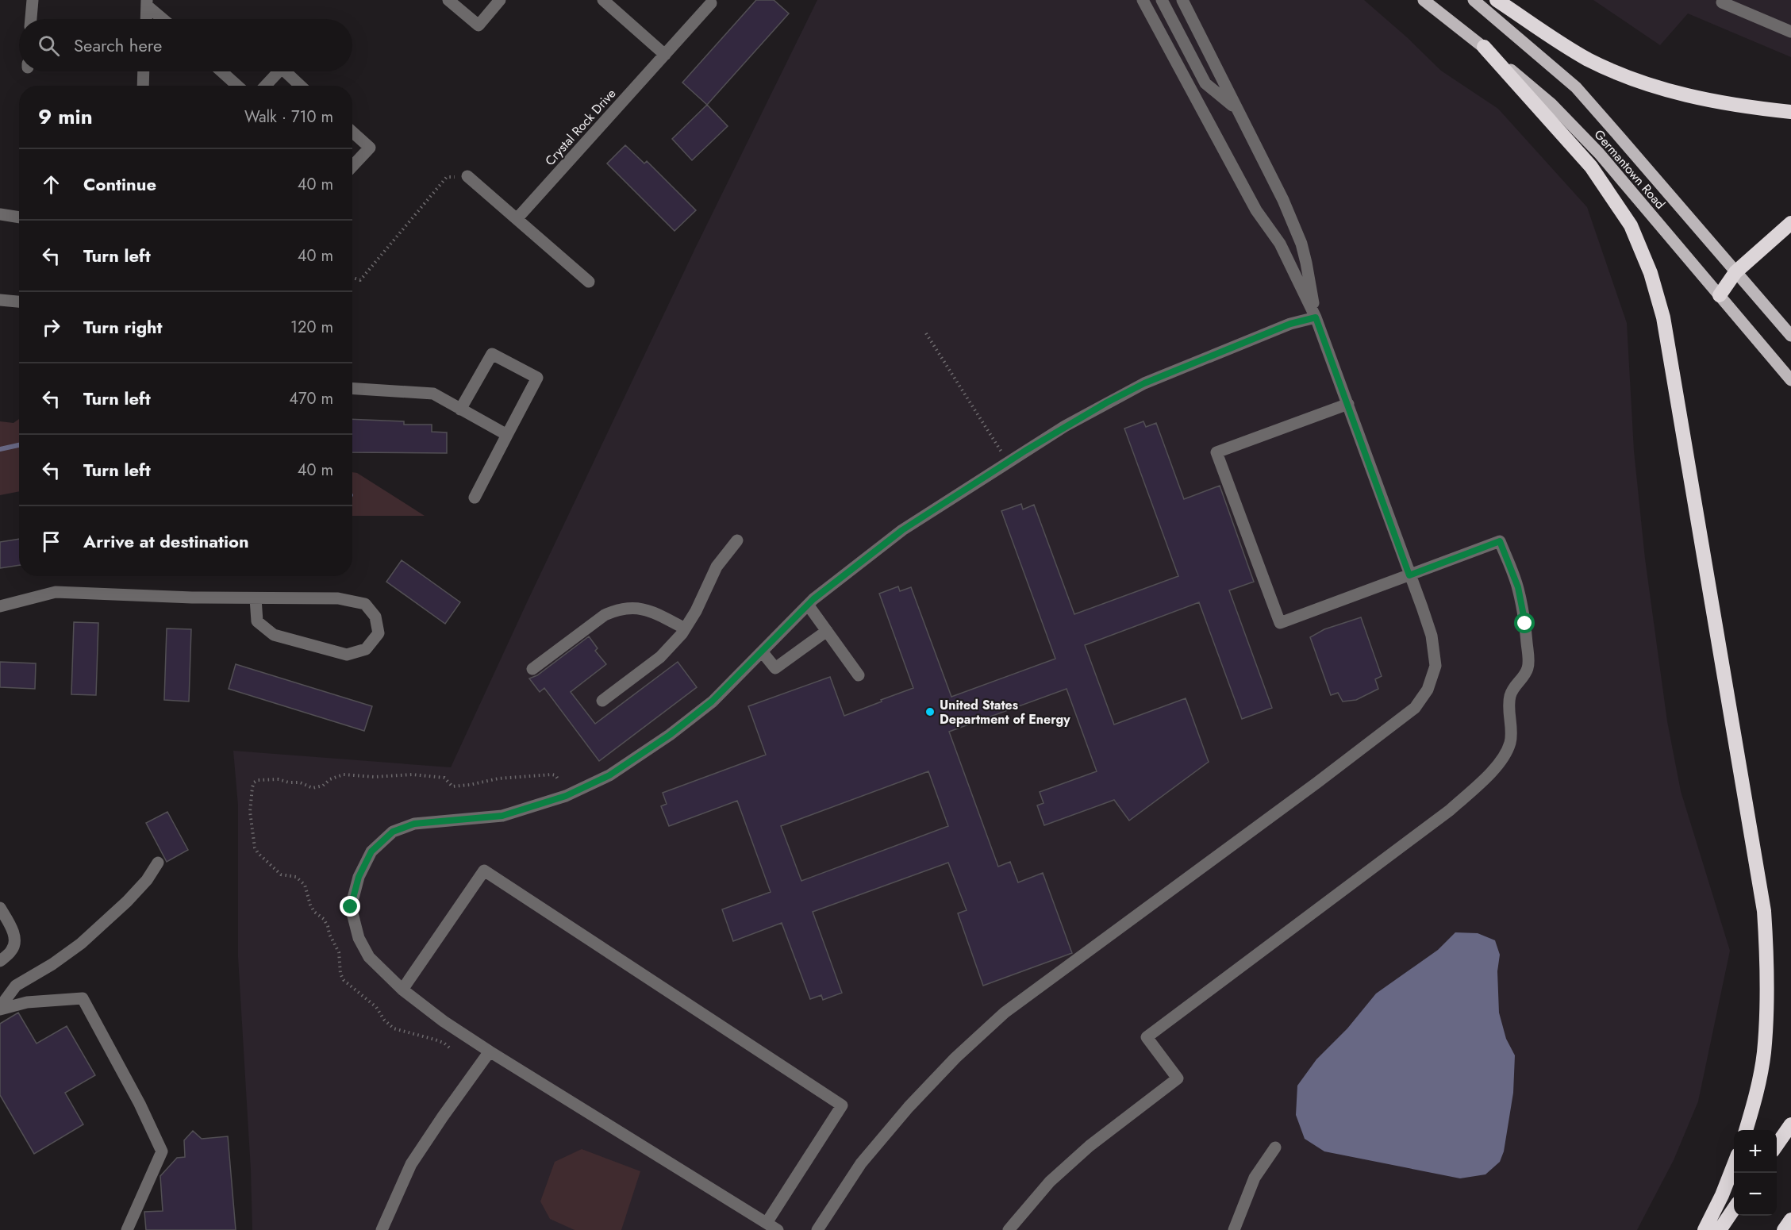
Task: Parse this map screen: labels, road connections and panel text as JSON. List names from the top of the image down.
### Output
{
  "streets": {
    "main road": ["Germantown Road"],
    "street": ["Crystal Rock Drive"]
  },
  "places": ["United States Department of Energy"],
  "page": {
    "search": "Search here",
    "heading": ["9 min", "Walk · 710 m"],
    "list": [
      ["Continue", "40 m"],
      ["Turn left", "40 m"],
      ["Turn right", "120 m"],
      ["Turn left", "470 m"],
      ["Turn left", "40 m"],
      "Arrive at destination"
    ],
    "map_buttons": ["+", "−"]
  }
}
